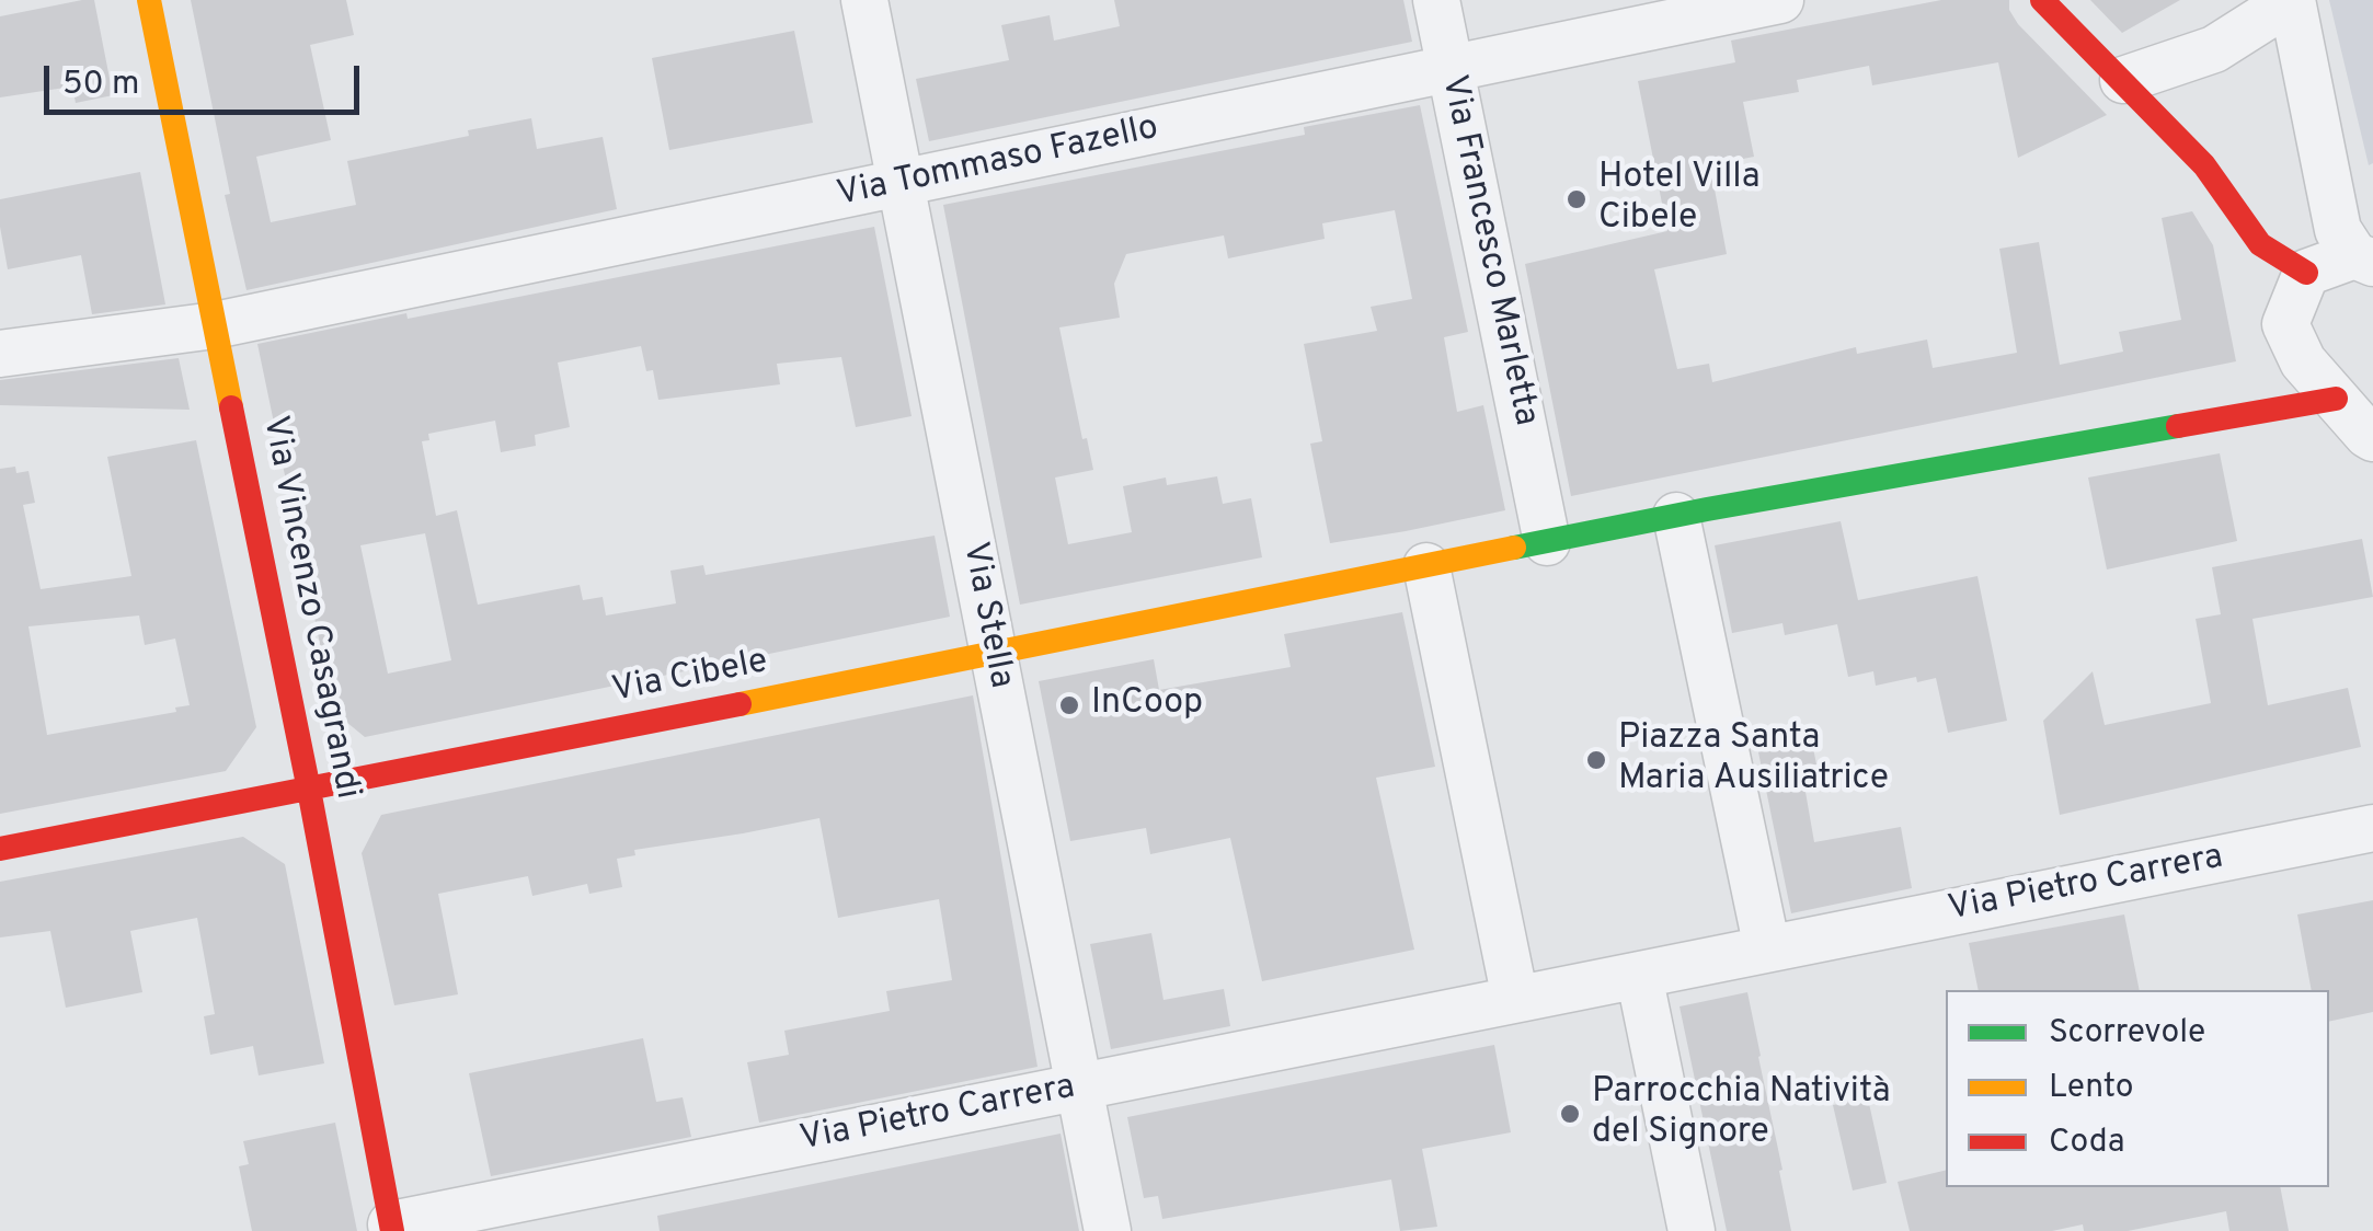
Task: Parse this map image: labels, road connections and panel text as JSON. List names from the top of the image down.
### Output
{
  "streets": {
    "street": [
      "Via Tommaso Fazello",
      "Via Francesco Marletta",
      "Via Vincenzo Casagrandi",
      "Via Stella",
      "Via Cibele",
      "Via Pietro Carrera"
    ]
  },
  "crossings": [
    ["Via Tommaso Fazello", "Via Francesco Marletta"],
    ["Via Tommaso Fazello", "Via Vincenzo Casagrandi"],
    ["Via Tommaso Fazello", "Via Stella"],
    ["Via Francesco Marletta", "Via Cibele"],
    ["Via Vincenzo Casagrandi", "Via Cibele"],
    ["Via Vincenzo Casagrandi", "Via Pietro Carrera"],
    ["Via Stella", "Via Cibele"],
    ["Via Stella", "Via Pietro Carrera"]
  ],
  "places": [
    "Hotel Villa Cibele",
    "InCoop",
    "Piazza Santa Maria Ausiliatrice",
    "Parrocchia Natività del Signore"
  ],
  "legend": ["Scorrevole", "Lento", "Coda"],
  "scale_bar": "50 m"
}
